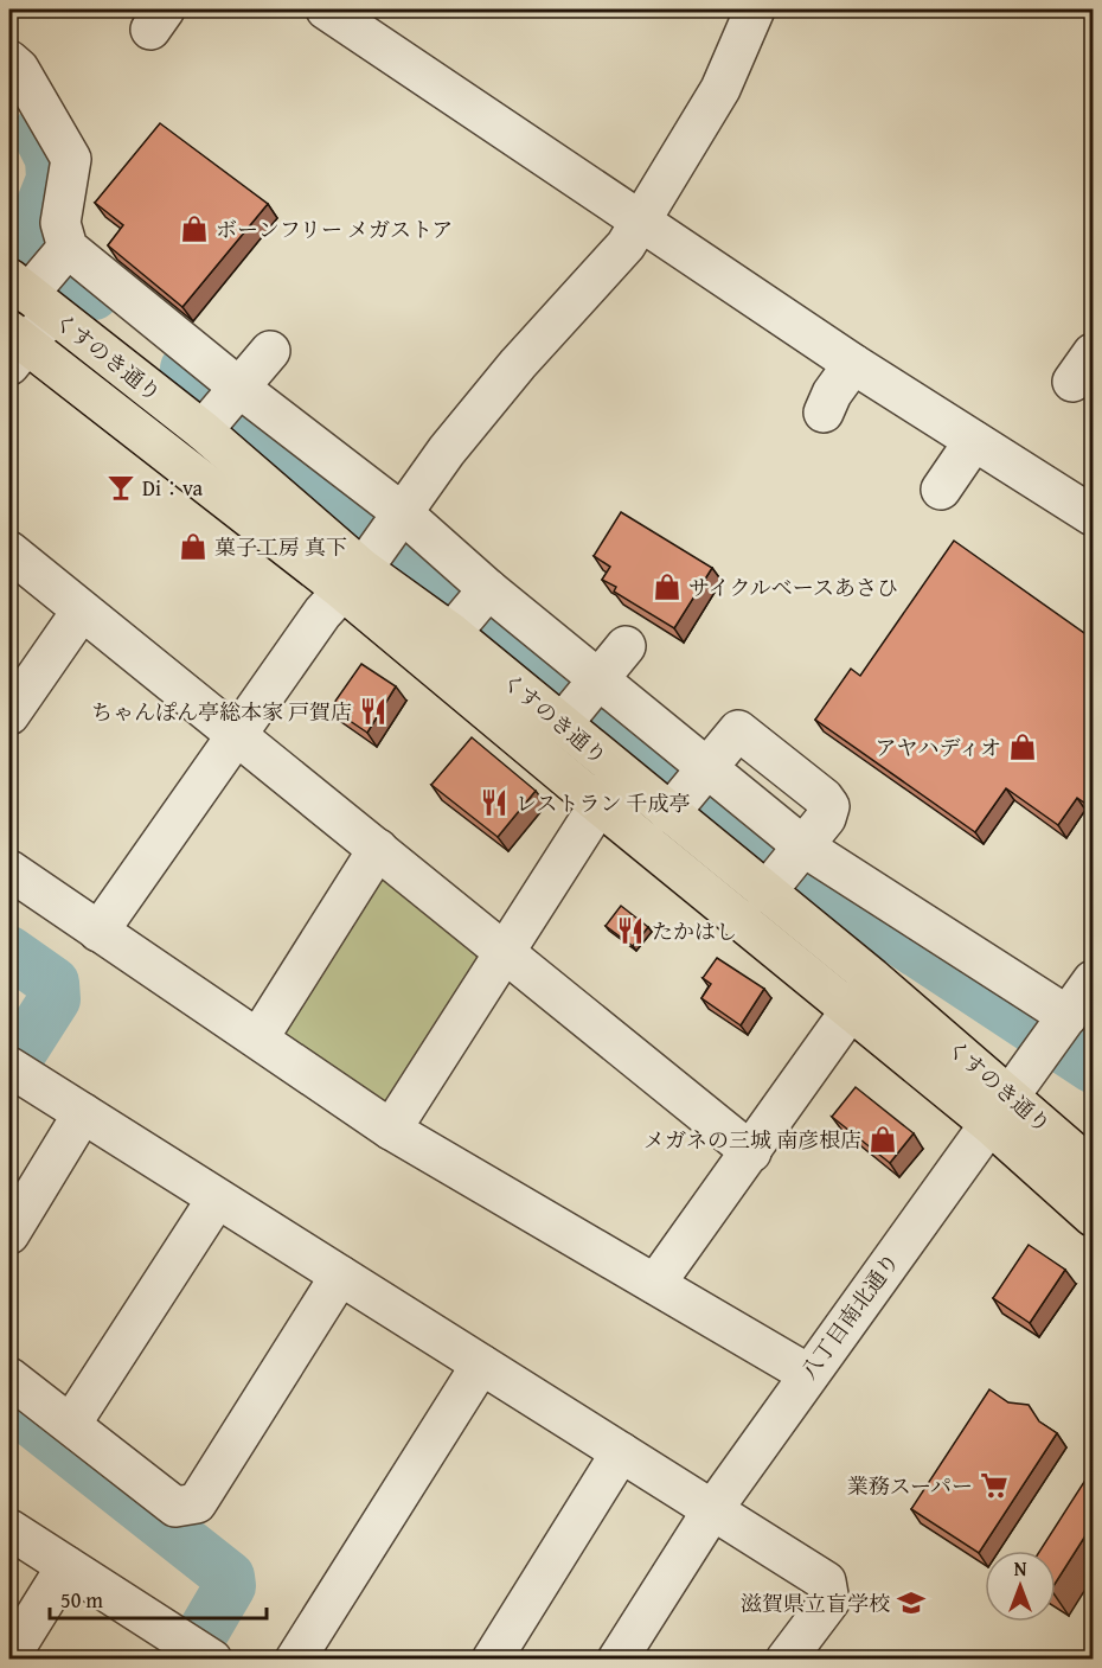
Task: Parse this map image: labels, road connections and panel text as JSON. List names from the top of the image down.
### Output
{
  "streets": {
    "main road": ["くすのき通り"],
    "street": ["八丁目南北通り"]
  },
  "crossings": [
    ["くすのき通り", "八丁目南北通り"]
  ],
  "places": {
    "shop": [
      "ボーンフリー メガストア",
      "菓子工房 真下",
      "サイクルベースあさひ",
      "アヤハディオ",
      "メガネの三城 南彦根店"
    ],
    "bar": ["Di：va"],
    "restaurant": ["ちゃんぽん亭総本家 戸賀店", "レストラン 千成亭", "たかはし"],
    "supermarket": ["業務スーパー"],
    "school or university": ["滋賀県立盲学校"]
  },
  "scale_bar": "50 m",
  "north": "top"
}
